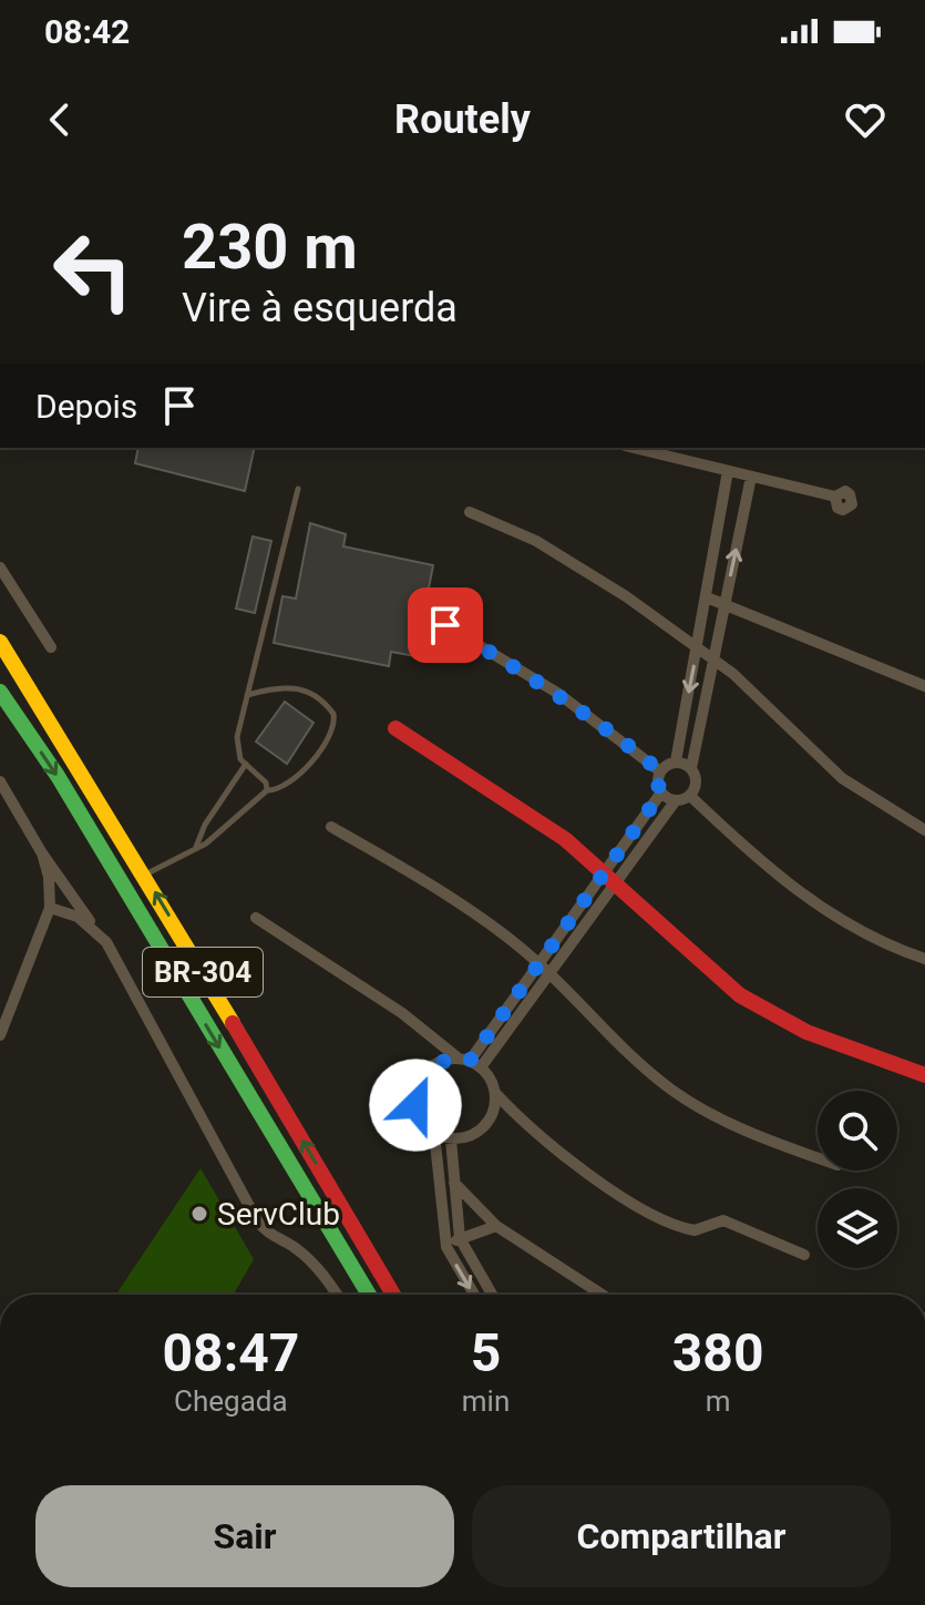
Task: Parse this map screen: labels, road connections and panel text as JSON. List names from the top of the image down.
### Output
{
  "streets": {
    "main road": ["BR-304"]
  },
  "places": ["ServClub"],
  "page": {
    "status": "08:42",
    "header": "Routely",
    "turn": ["230 m", "Vire à esquerda"],
    "then": "Depois",
    "eta": [
      "08:47",
      "Chegada",
      "5",
      "min",
      "380",
      "m"
    ],
    "buttons": ["Sair", "Compartilhar"]
  }
}
